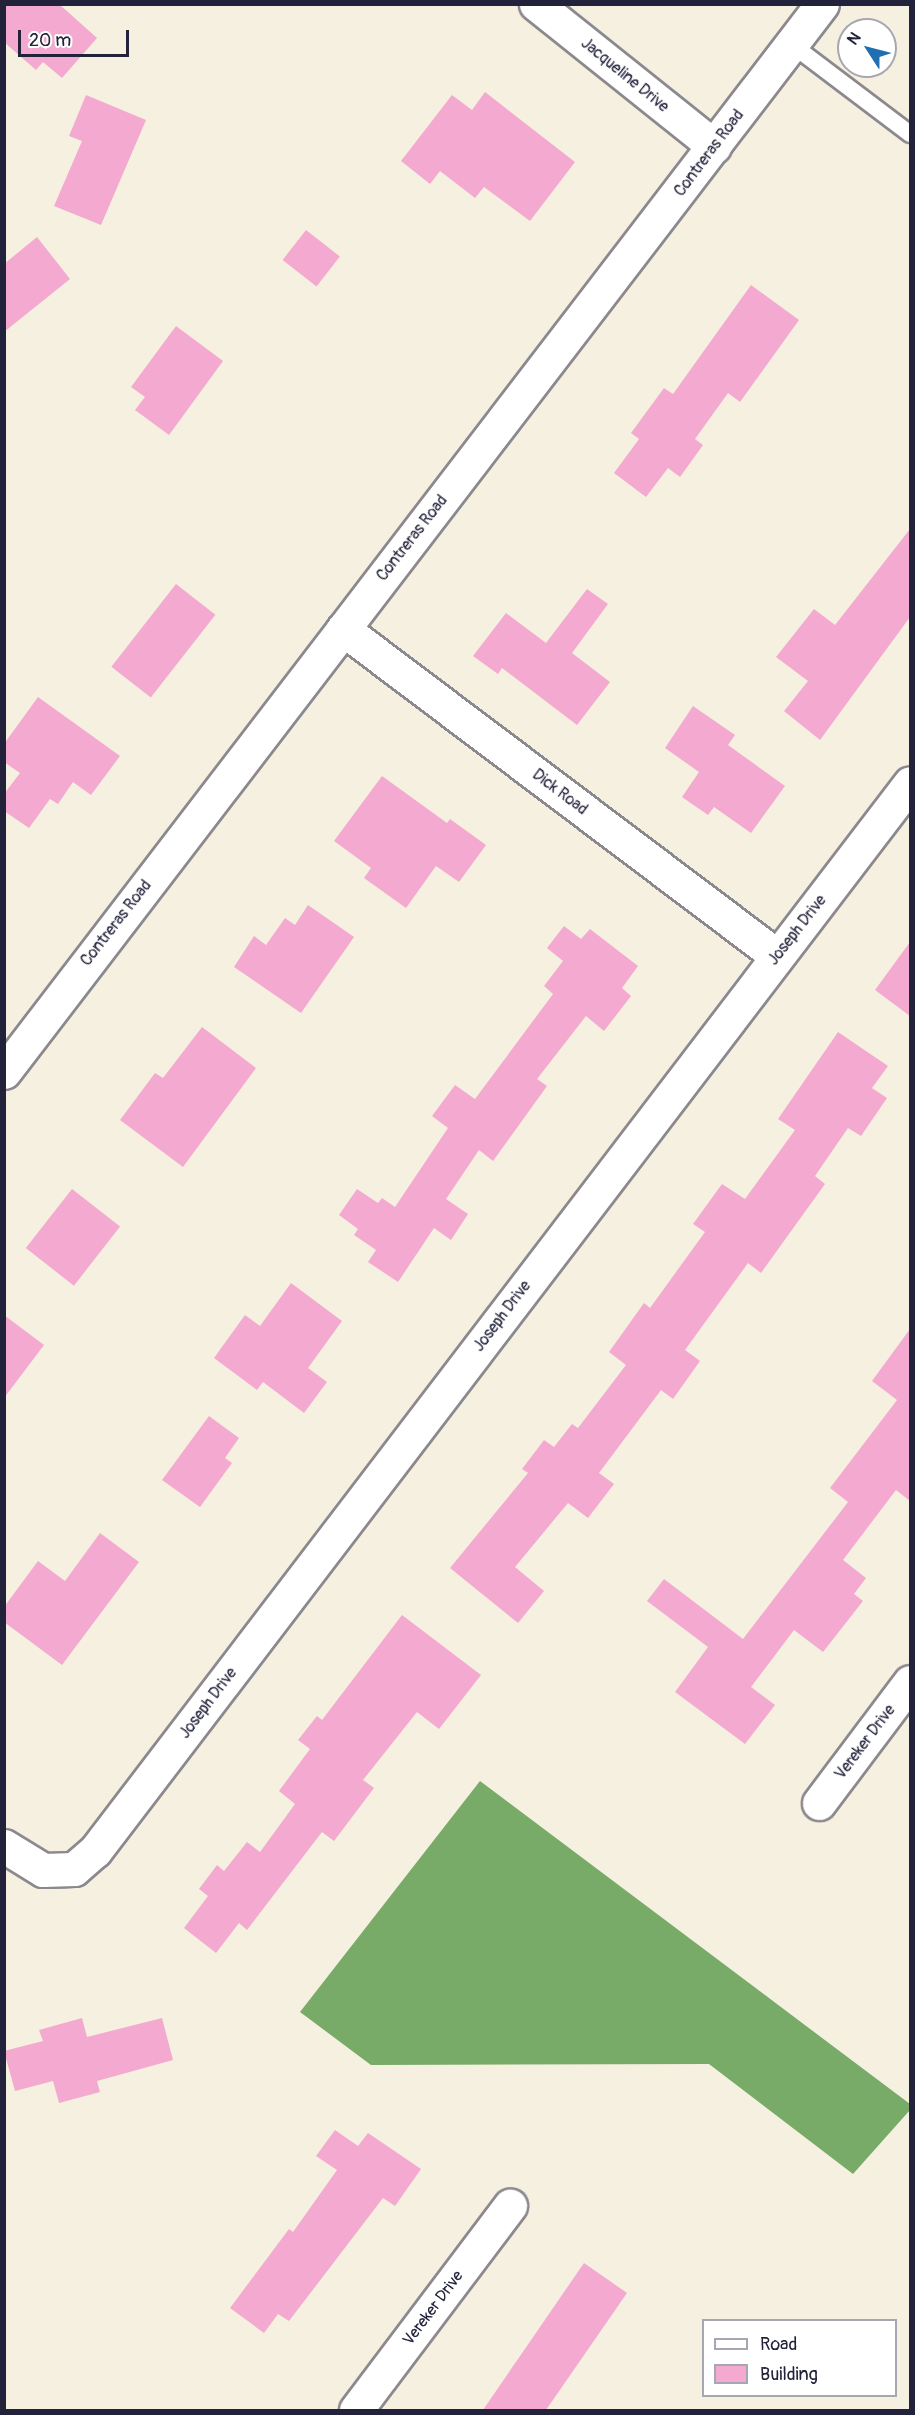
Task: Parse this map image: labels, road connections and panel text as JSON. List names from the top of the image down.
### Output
{
  "streets": {
    "street": [
      "Jacqueline Drive",
      "Contreras Road",
      "Dick Road",
      "Joseph Drive",
      "Vereker Drive"
    ]
  },
  "crossings": [
    ["Jacqueline Drive", "Contreras Road"],
    ["Contreras Road", "Dick Road"],
    ["Dick Road", "Joseph Drive"]
  ],
  "legend": ["Road", "Building"],
  "scale_bar": "20 m",
  "north": "top left"
}
